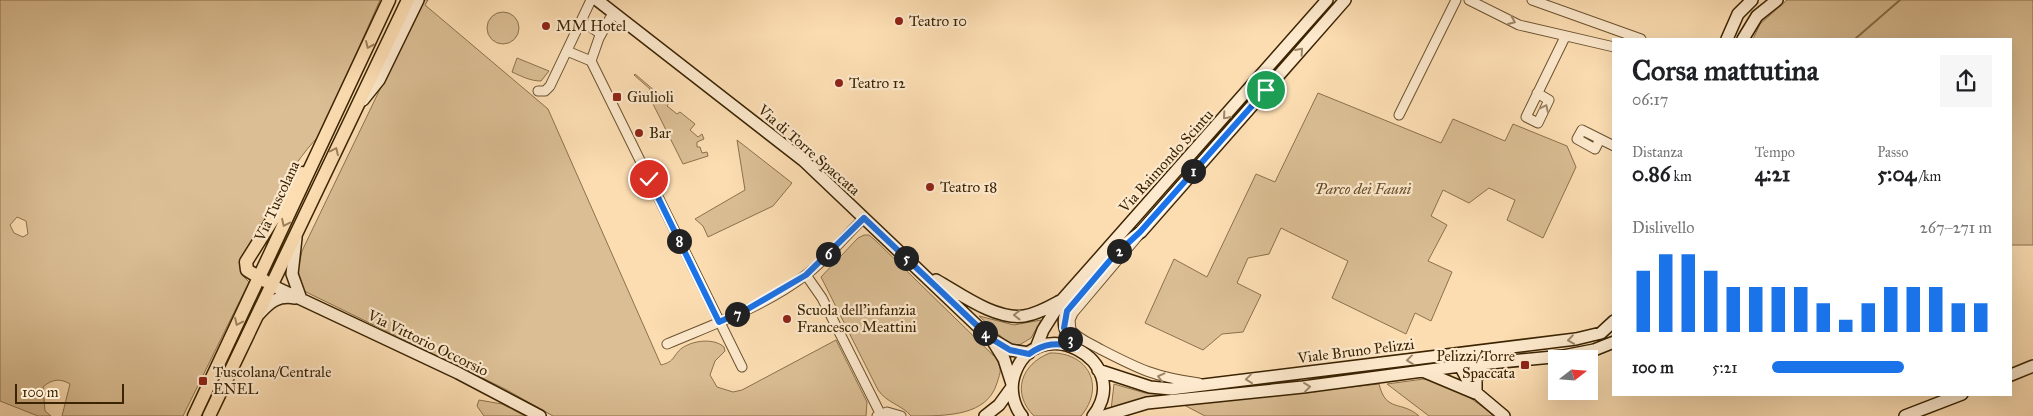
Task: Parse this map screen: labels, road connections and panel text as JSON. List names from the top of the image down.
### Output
{
  "streets": {
    "main road": ["Via Tuscolana"],
    "street": [
      "Via di Torre Spaccata",
      "Via Raimondo Scintu",
      "Via Vittorio Occorsio",
      "Viale Bruno Pelizzi"
    ]
  },
  "crossings": [
    ["Via di Torre Spaccata", "Via Raimondo Scintu"],
    ["Via Raimondo Scintu", "Viale Bruno Pelizzi"],
    ["Via Tuscolana", "Via Vittorio Occorsio"]
  ],
  "parks": ["Parco dei Fauni"],
  "places": {
    "other": [
      "Teatro 10",
      "MM Hotel",
      "Teatro 12",
      "Bar",
      "Teatro 18",
      "Scuola dell'infanzia Francesco Meattini"
    ],
    "transit": ["Giulioli", "Pelizzi/Torre Spaccata", "Tuscolana/Centrale ENEL"]
  },
  "scale_bar": "100 m",
  "north": "right",
  "page": {
    "heading": ["Corsa mattutina", "06:17"],
    "stats": [
      ["Distanza", "0.86 km"],
      ["Tempo", "4:21"],
      ["Passo", "5:04 /km"]
    ],
    "pins": [
      "1",
      "8",
      "2",
      "6",
      "5",
      "7",
      "4",
      "3"
    ],
    "chart": ["Dislivello", "267–271 m"],
    "list": [
      {
        "name": "100 m",
        "note": "5:21"
      }
    ],
    "scale": "100 m"
  }
}
